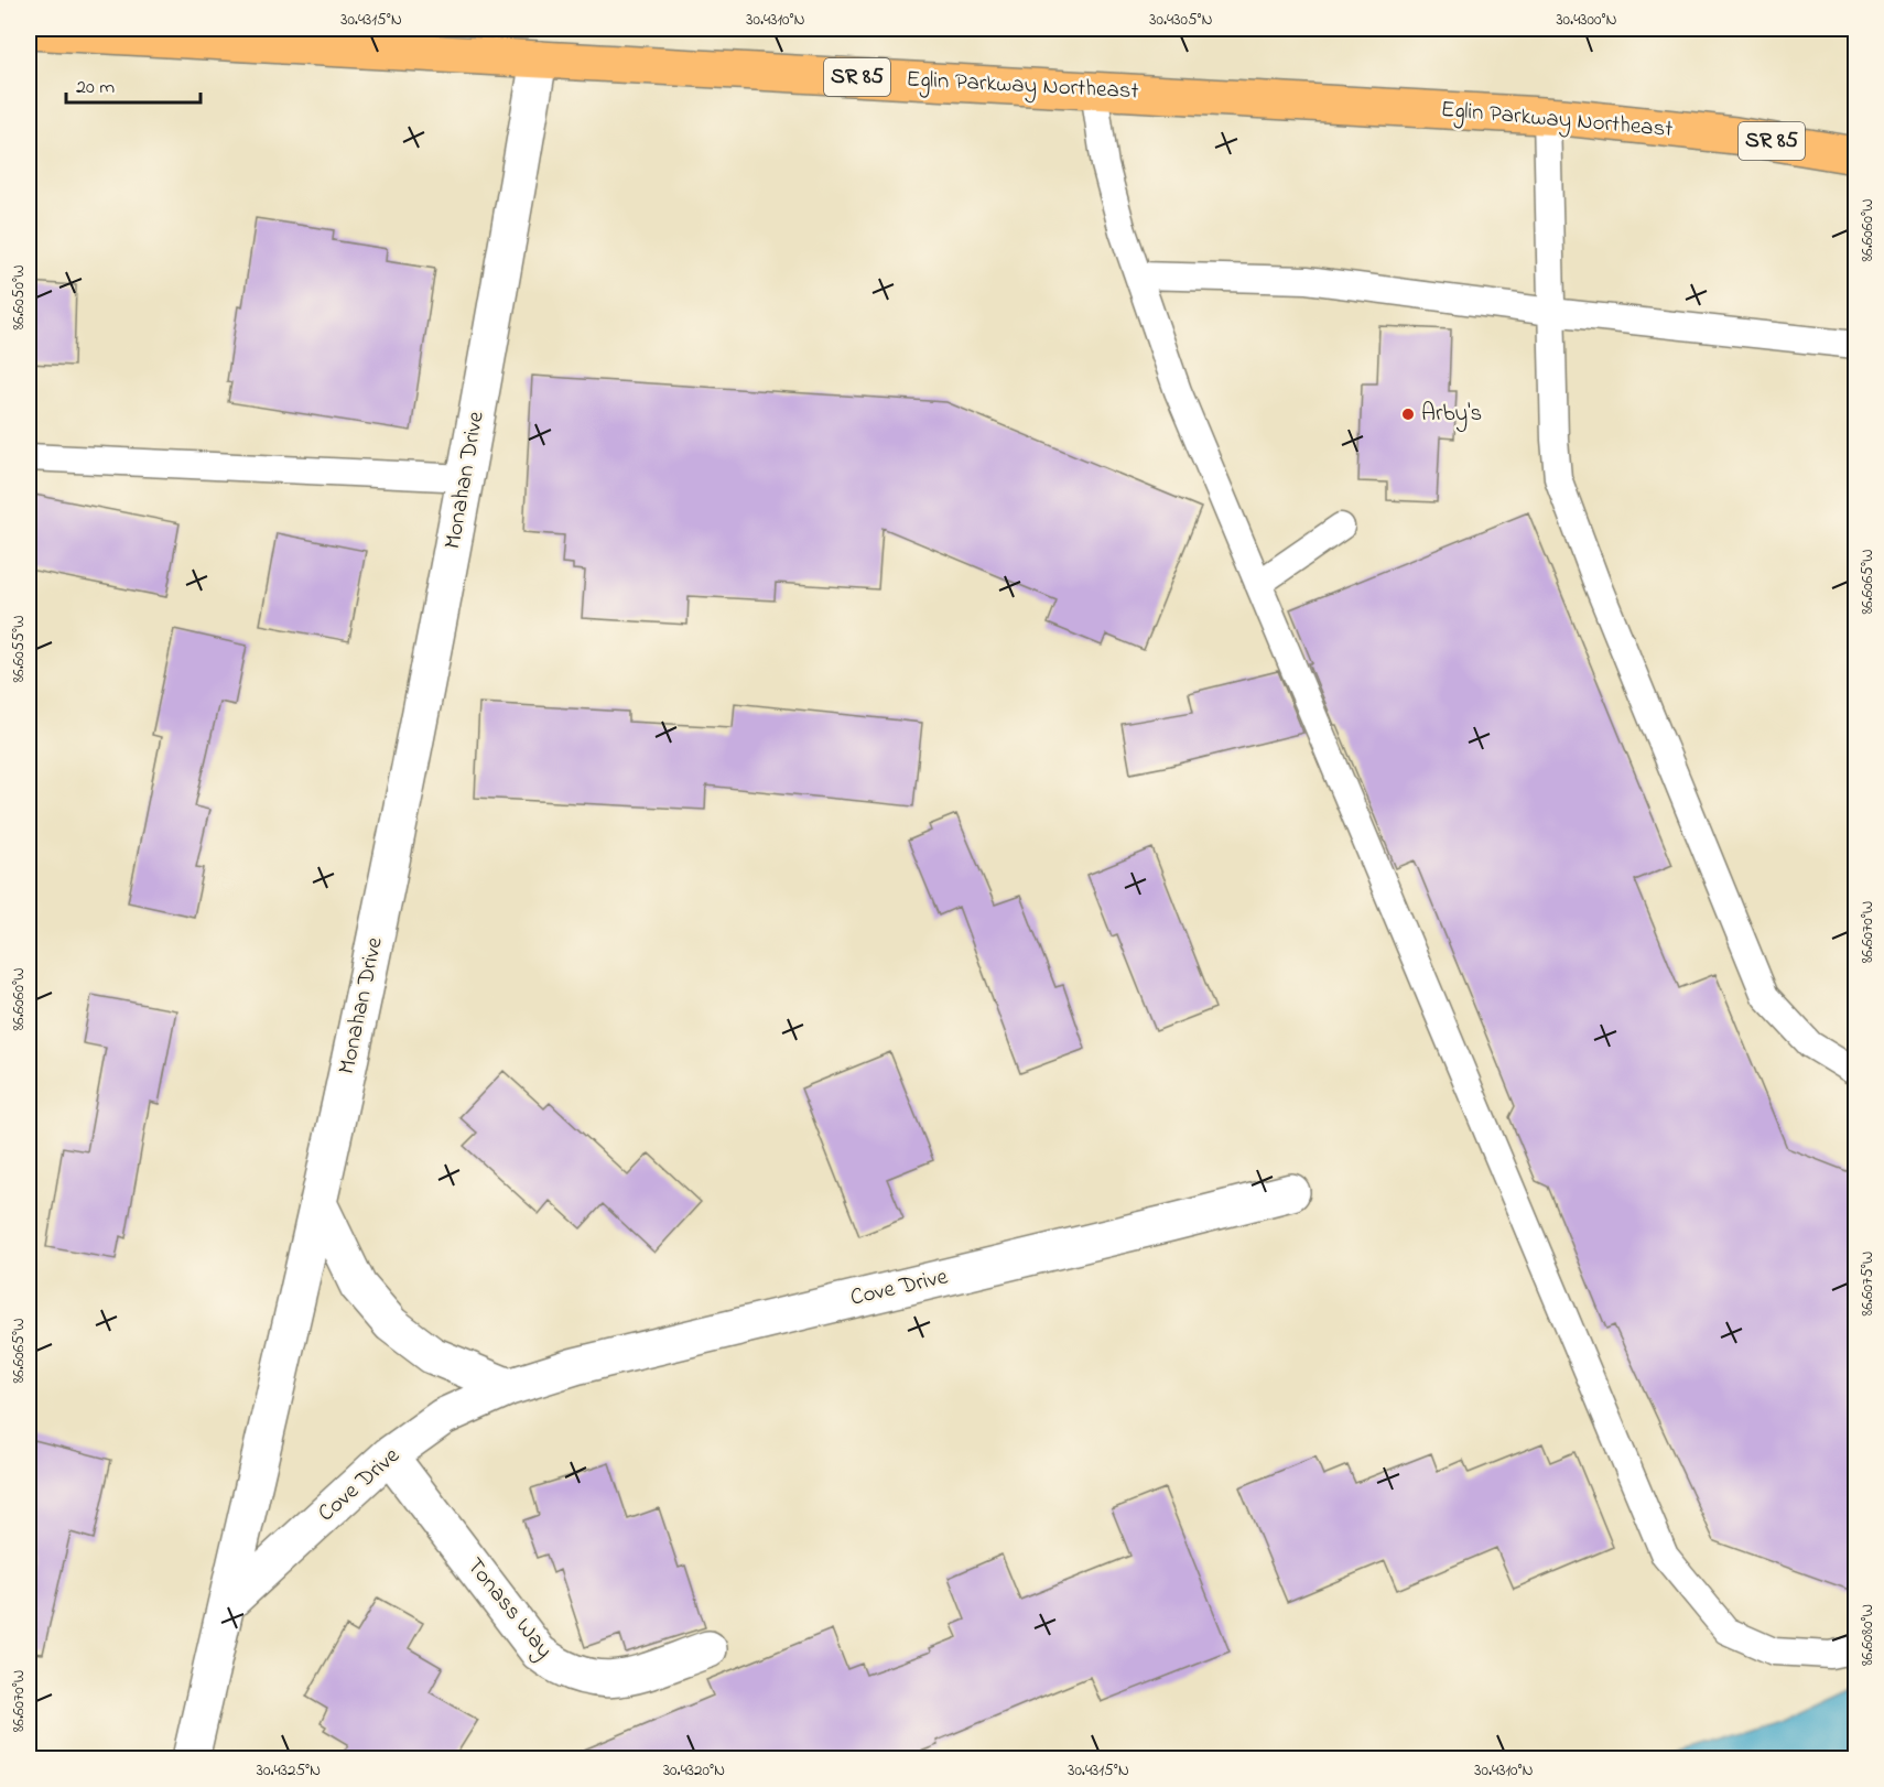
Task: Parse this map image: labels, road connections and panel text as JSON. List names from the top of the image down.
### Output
{
  "streets": {
    "highway": ["SR 85", "Eglin Parkway Northeast"],
    "street": ["Monahan Drive", "Cove Drive", "Tonass Way"]
  },
  "crossings": [
    ["Eglin Parkway Northeast", "Monahan Drive"],
    ["Monahan Drive", "Cove Drive"],
    ["Cove Drive", "Tonass Way"]
  ],
  "places": ["Arby's"],
  "scale_bar": "20 m",
  "coordinates": [
    "30.4315°N",
    "30.4310°N",
    "30.4305°N",
    "30.4300°N",
    "86.6060°W",
    "86.6050°W",
    "86.6065°W",
    "86.6055°W",
    "86.6070°W",
    "86.6075°W",
    "86.6080°W",
    "30.4325°N",
    "30.4320°N"
  ]
}
